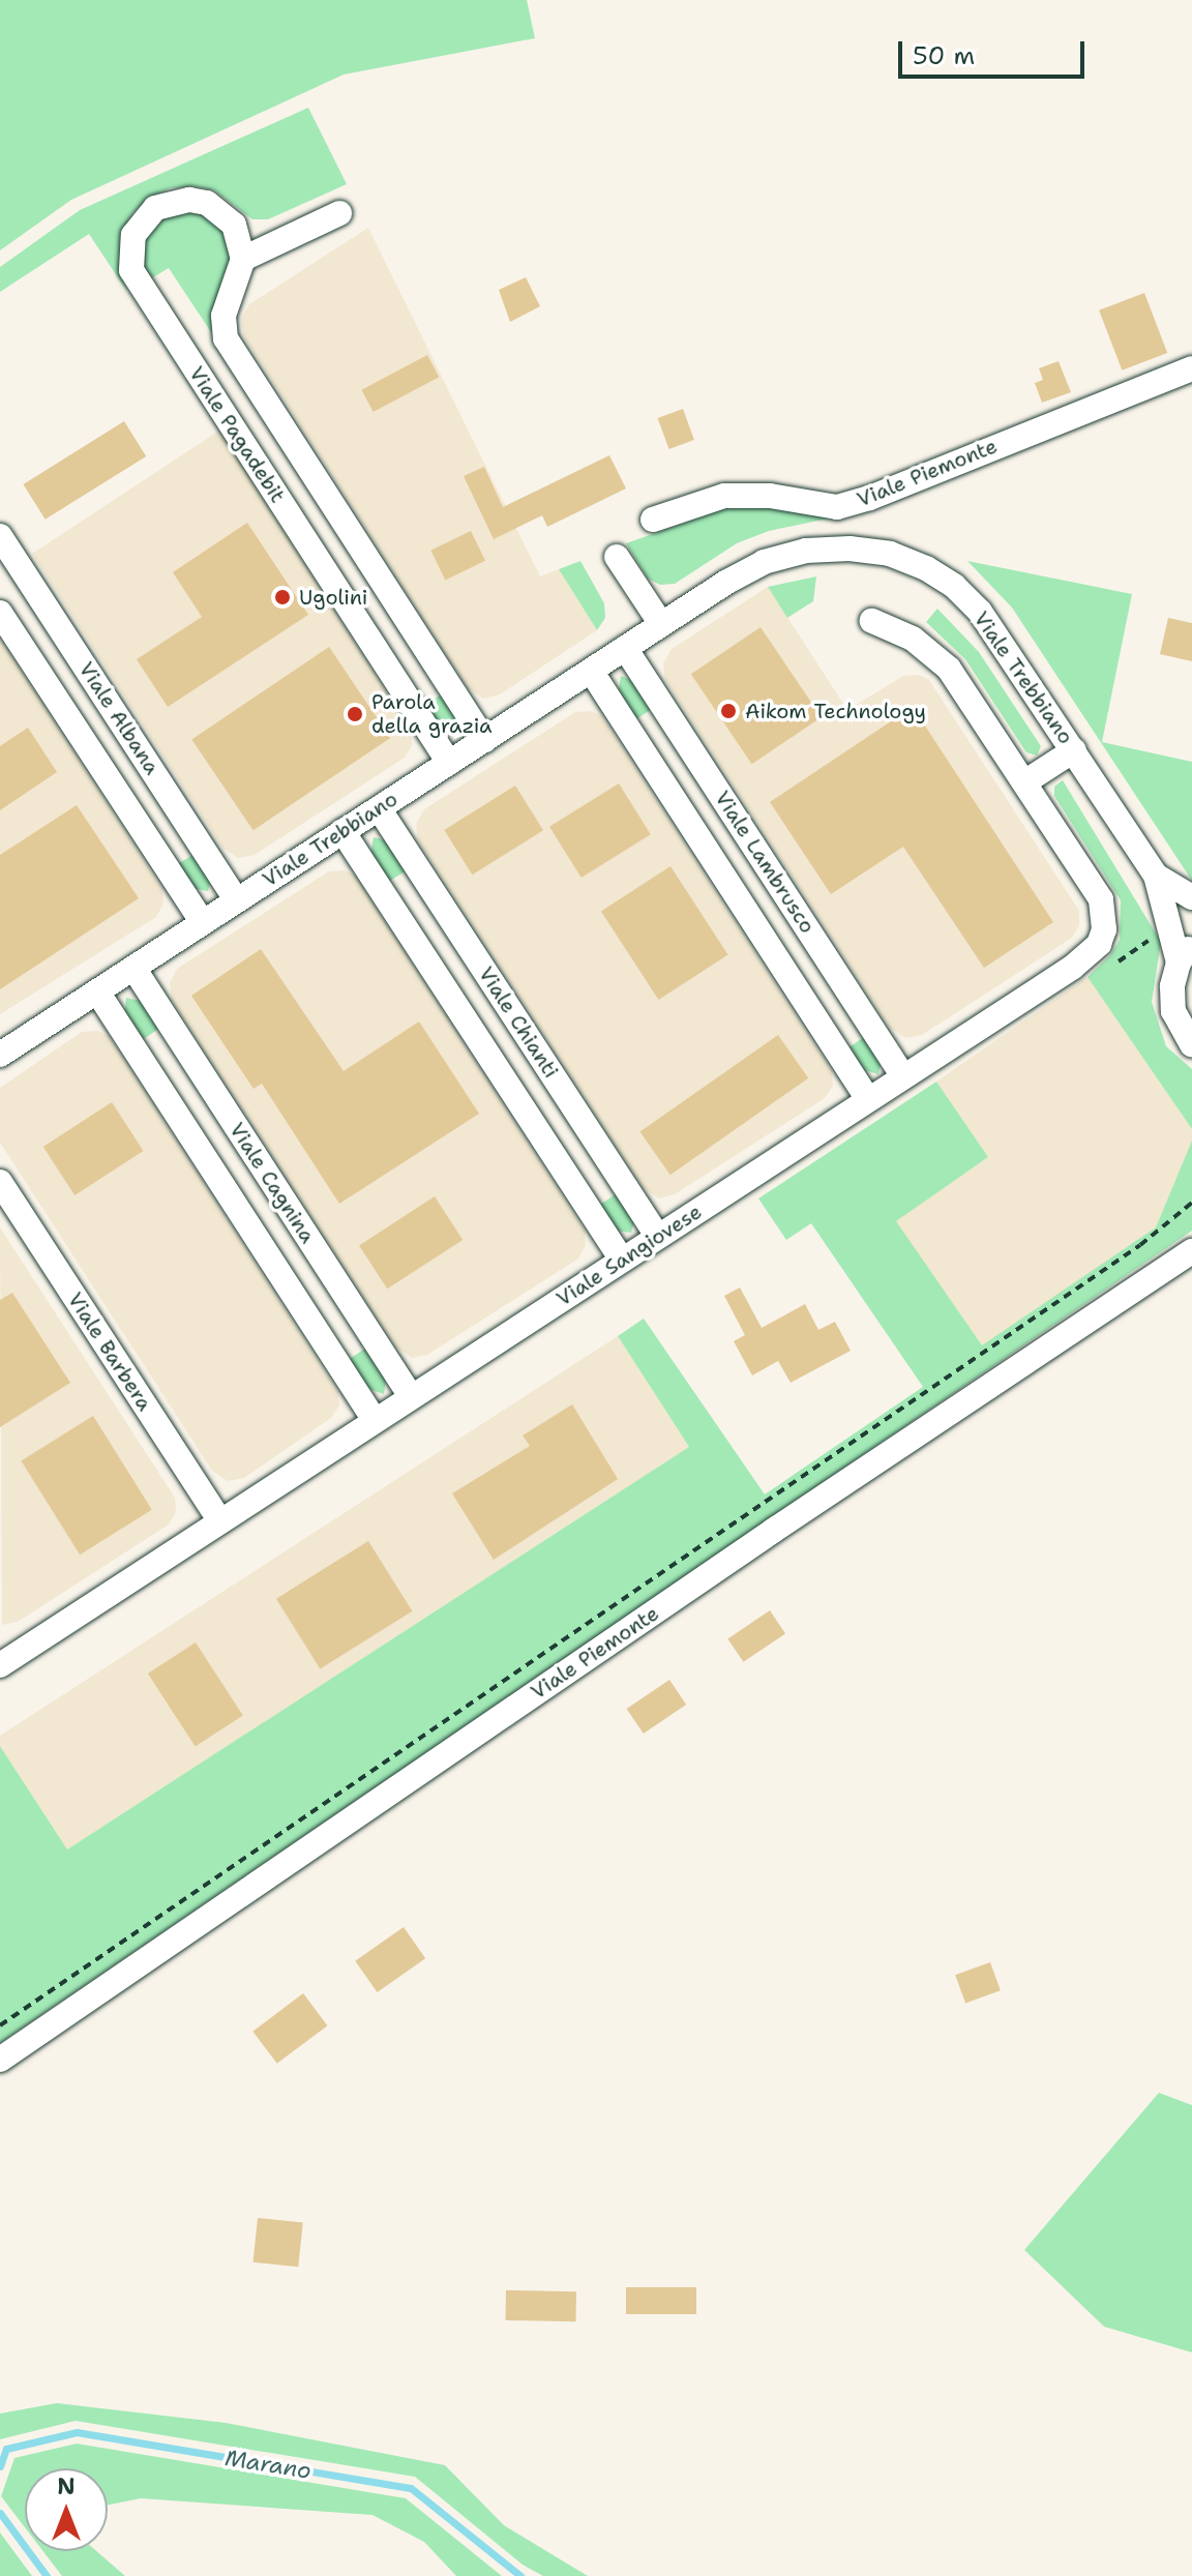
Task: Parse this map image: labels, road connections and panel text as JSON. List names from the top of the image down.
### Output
{
  "streets": {
    "street": [
      "Viale Pagadebit",
      "Viale Piemonte",
      "Viale Trebbiano",
      "Viale Albana",
      "Viale Lambrusco",
      "Viale Chianti",
      "Viale Cagnina",
      "Viale Sangiovese",
      "Viale Barbera"
    ]
  },
  "crossings": [
    ["Viale Pagadebit", "Viale Trebbiano"],
    ["Viale Trebbiano", "Viale Albana"],
    ["Viale Trebbiano", "Viale Lambrusco"],
    ["Viale Trebbiano", "Viale Chianti"],
    ["Viale Trebbiano", "Viale Cagnina"],
    ["Viale Lambrusco", "Viale Sangiovese"],
    ["Viale Chianti", "Viale Sangiovese"],
    ["Viale Cagnina", "Viale Sangiovese"],
    ["Viale Sangiovese", "Viale Barbera"]
  ],
  "water": ["Marano"],
  "places": ["Ugolini", "Aikom Technology", "Parola della grazia"],
  "scale_bar": "50 m",
  "north": "top"
}
